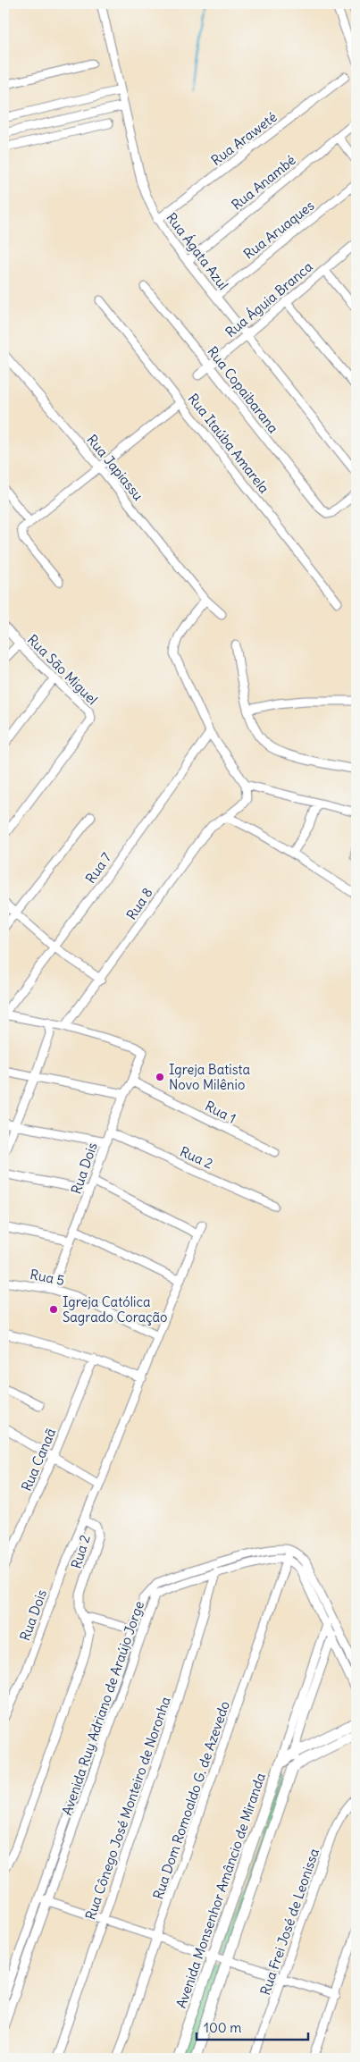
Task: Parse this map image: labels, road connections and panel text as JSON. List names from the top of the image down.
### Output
{
  "streets": {
    "street": [
      "Rua Araweté",
      "Rua Anambé",
      "Rua Aruaques",
      "Rua Ágata Azul",
      "Rua Águia Branca",
      "Rua Copaibarana",
      "Rua Itaúba Amarela",
      "Rua Japiassu",
      "Rua São Miguel",
      "Rua 7",
      "Rua 8",
      "Rua 1",
      "Rua 2",
      "Rua Dois",
      "Rua 5",
      "Rua Canaã",
      "Avenida Ruy Adriano de Araújo Jorge",
      "Rua Dom Romoaldo G. de Azevedo",
      "Rua Cônego José Monteiro de Noronha",
      "Avenida Monsenhor Amâncio de Miranda",
      "Rua Frei José de Leonissa"
    ]
  },
  "crossings": [
    ["Rua Araweté", "Rua Ágata Azul"],
    ["Rua Anambé", "Rua Ágata Azul"],
    ["Rua Aruaques", "Rua Ágata Azul"],
    ["Rua Ágata Azul", "Rua Águia Branca"],
    ["Rua Águia Branca", "Rua Copaibarana"],
    ["Rua 8", "Rua Dois"],
    ["Rua 1", "Rua Dois"],
    ["Rua 2", "Rua Dois"],
    ["Rua 2", "Rua 5"],
    ["Rua Dois", "Rua 5"],
    ["Avenida Ruy Adriano de Araújo Jorge", "Rua Dom Romoaldo G. de Azevedo"],
    ["Avenida Ruy Adriano de Araújo Jorge", "Rua Cônego José Monteiro de Noronha"]
  ],
  "places": ["Igreja Batista Novo Milênio", "Igreja Católica Sagrado Coração"],
  "scale_bar": "100 m"
}
